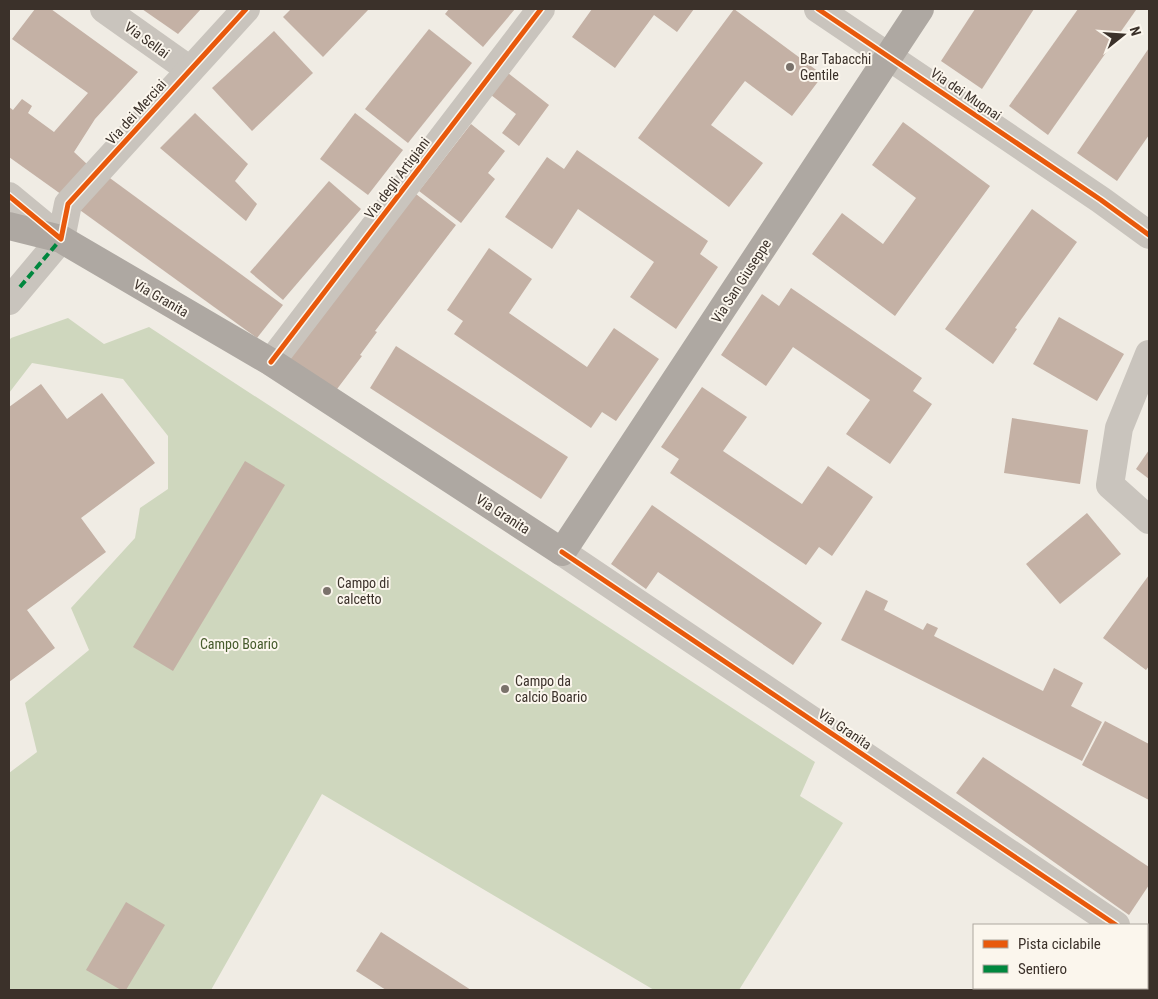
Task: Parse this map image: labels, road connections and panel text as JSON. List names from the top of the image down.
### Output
{
  "streets": {
    "main road": ["Via San Giuseppe", "Via Granita"],
    "street": [
      "Via Sellai",
      "Via dei Mugnai",
      "Via dei Merciai",
      "Via degli Artigiani"
    ]
  },
  "crossings": [
    ["Via Sellai", "Via dei Merciai"],
    ["Via dei Mugnai", "Via San Giuseppe"],
    ["Via dei Merciai", "Via Granita"],
    ["Via degli Artigiani", "Via Granita"],
    ["Via San Giuseppe", "Via Granita"]
  ],
  "parks": ["Campo Boario"],
  "places": ["Bar Tabacchi Gentile", "Campo di calcetto", "Campo da calcio Boario"],
  "legend": ["Pista ciclabile", "Sentiero"],
  "north": "right"
}
